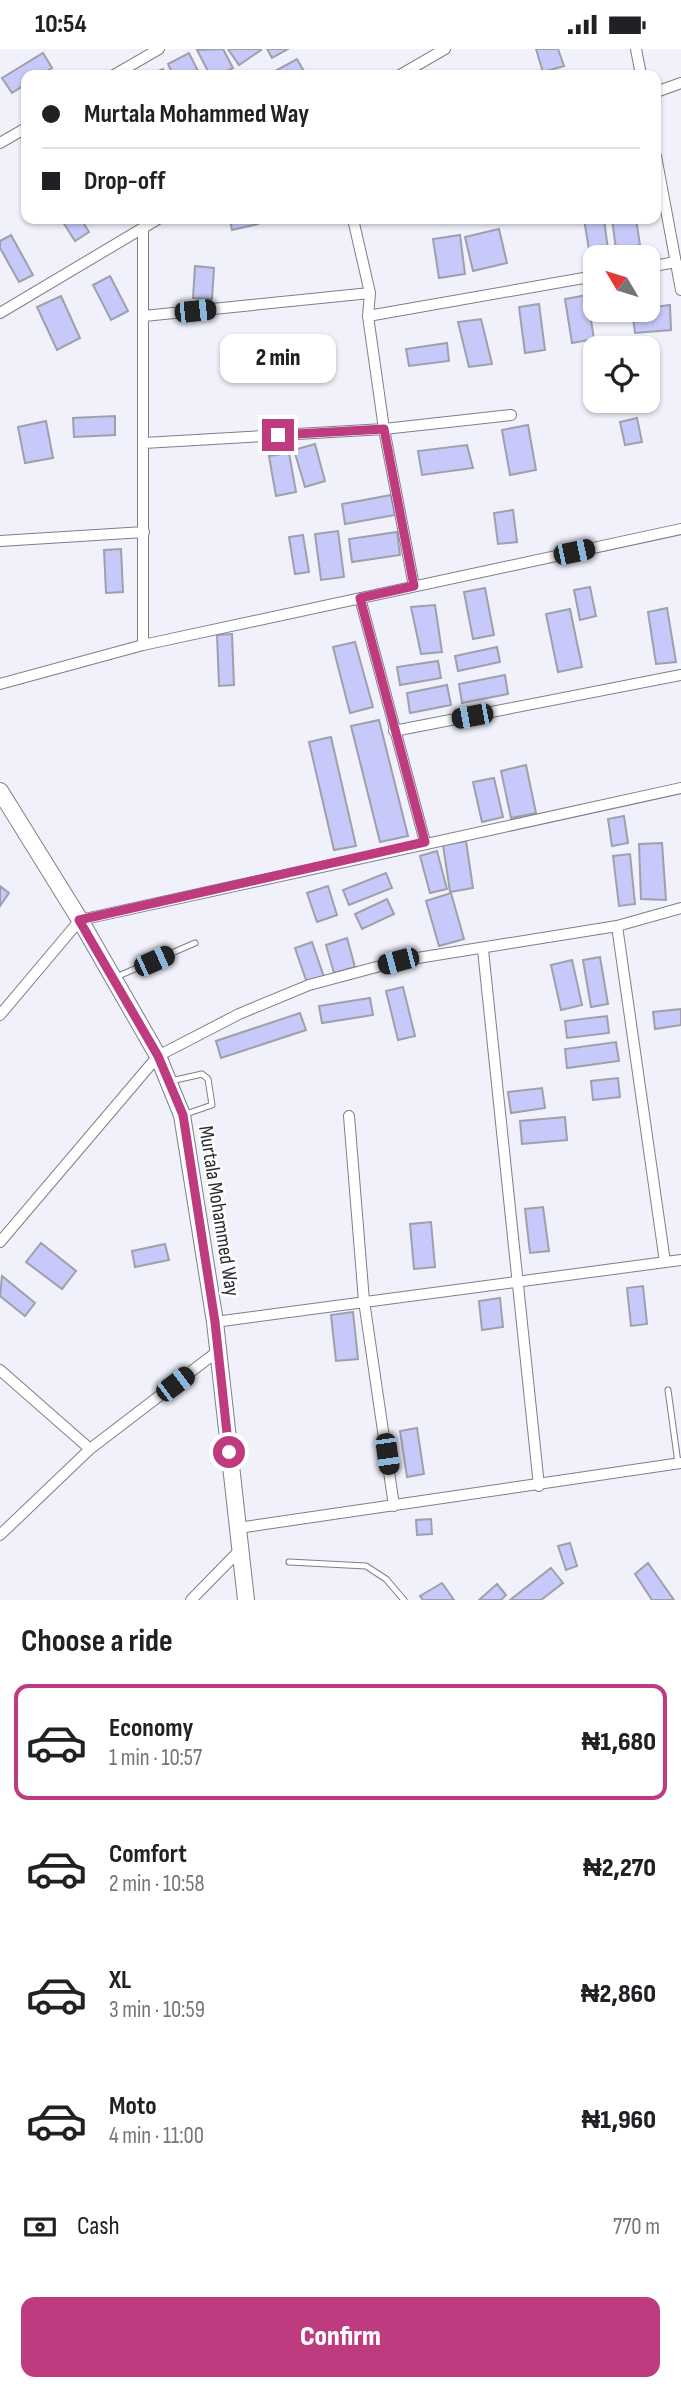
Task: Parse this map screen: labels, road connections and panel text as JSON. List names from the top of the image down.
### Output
{
  "streets": {
    "street": ["Murtala Mohammed Way"]
  },
  "north": "top left",
  "page": {
    "status": "10:54",
    "banner": ["Murtala Mohammed Way", "Drop-off"],
    "bubble": "2 min",
    "heading": "Choose a ride",
    "list": [
      {
        "name": "Economy",
        "note": "1 min · 10:57",
        "value": "₦1,680"
      },
      {
        "name": "Comfort",
        "note": "2 min · 10:58",
        "value": "₦2,270"
      },
      {
        "name": "XL",
        "note": "3 min · 10:59",
        "value": "₦2,860"
      },
      {
        "name": "Moto",
        "note": "4 min · 11:00",
        "value": "₦1,960"
      }
    ],
    "pay": ["Cash", "770 m"],
    "buttons": "Confirm"
  }
}
